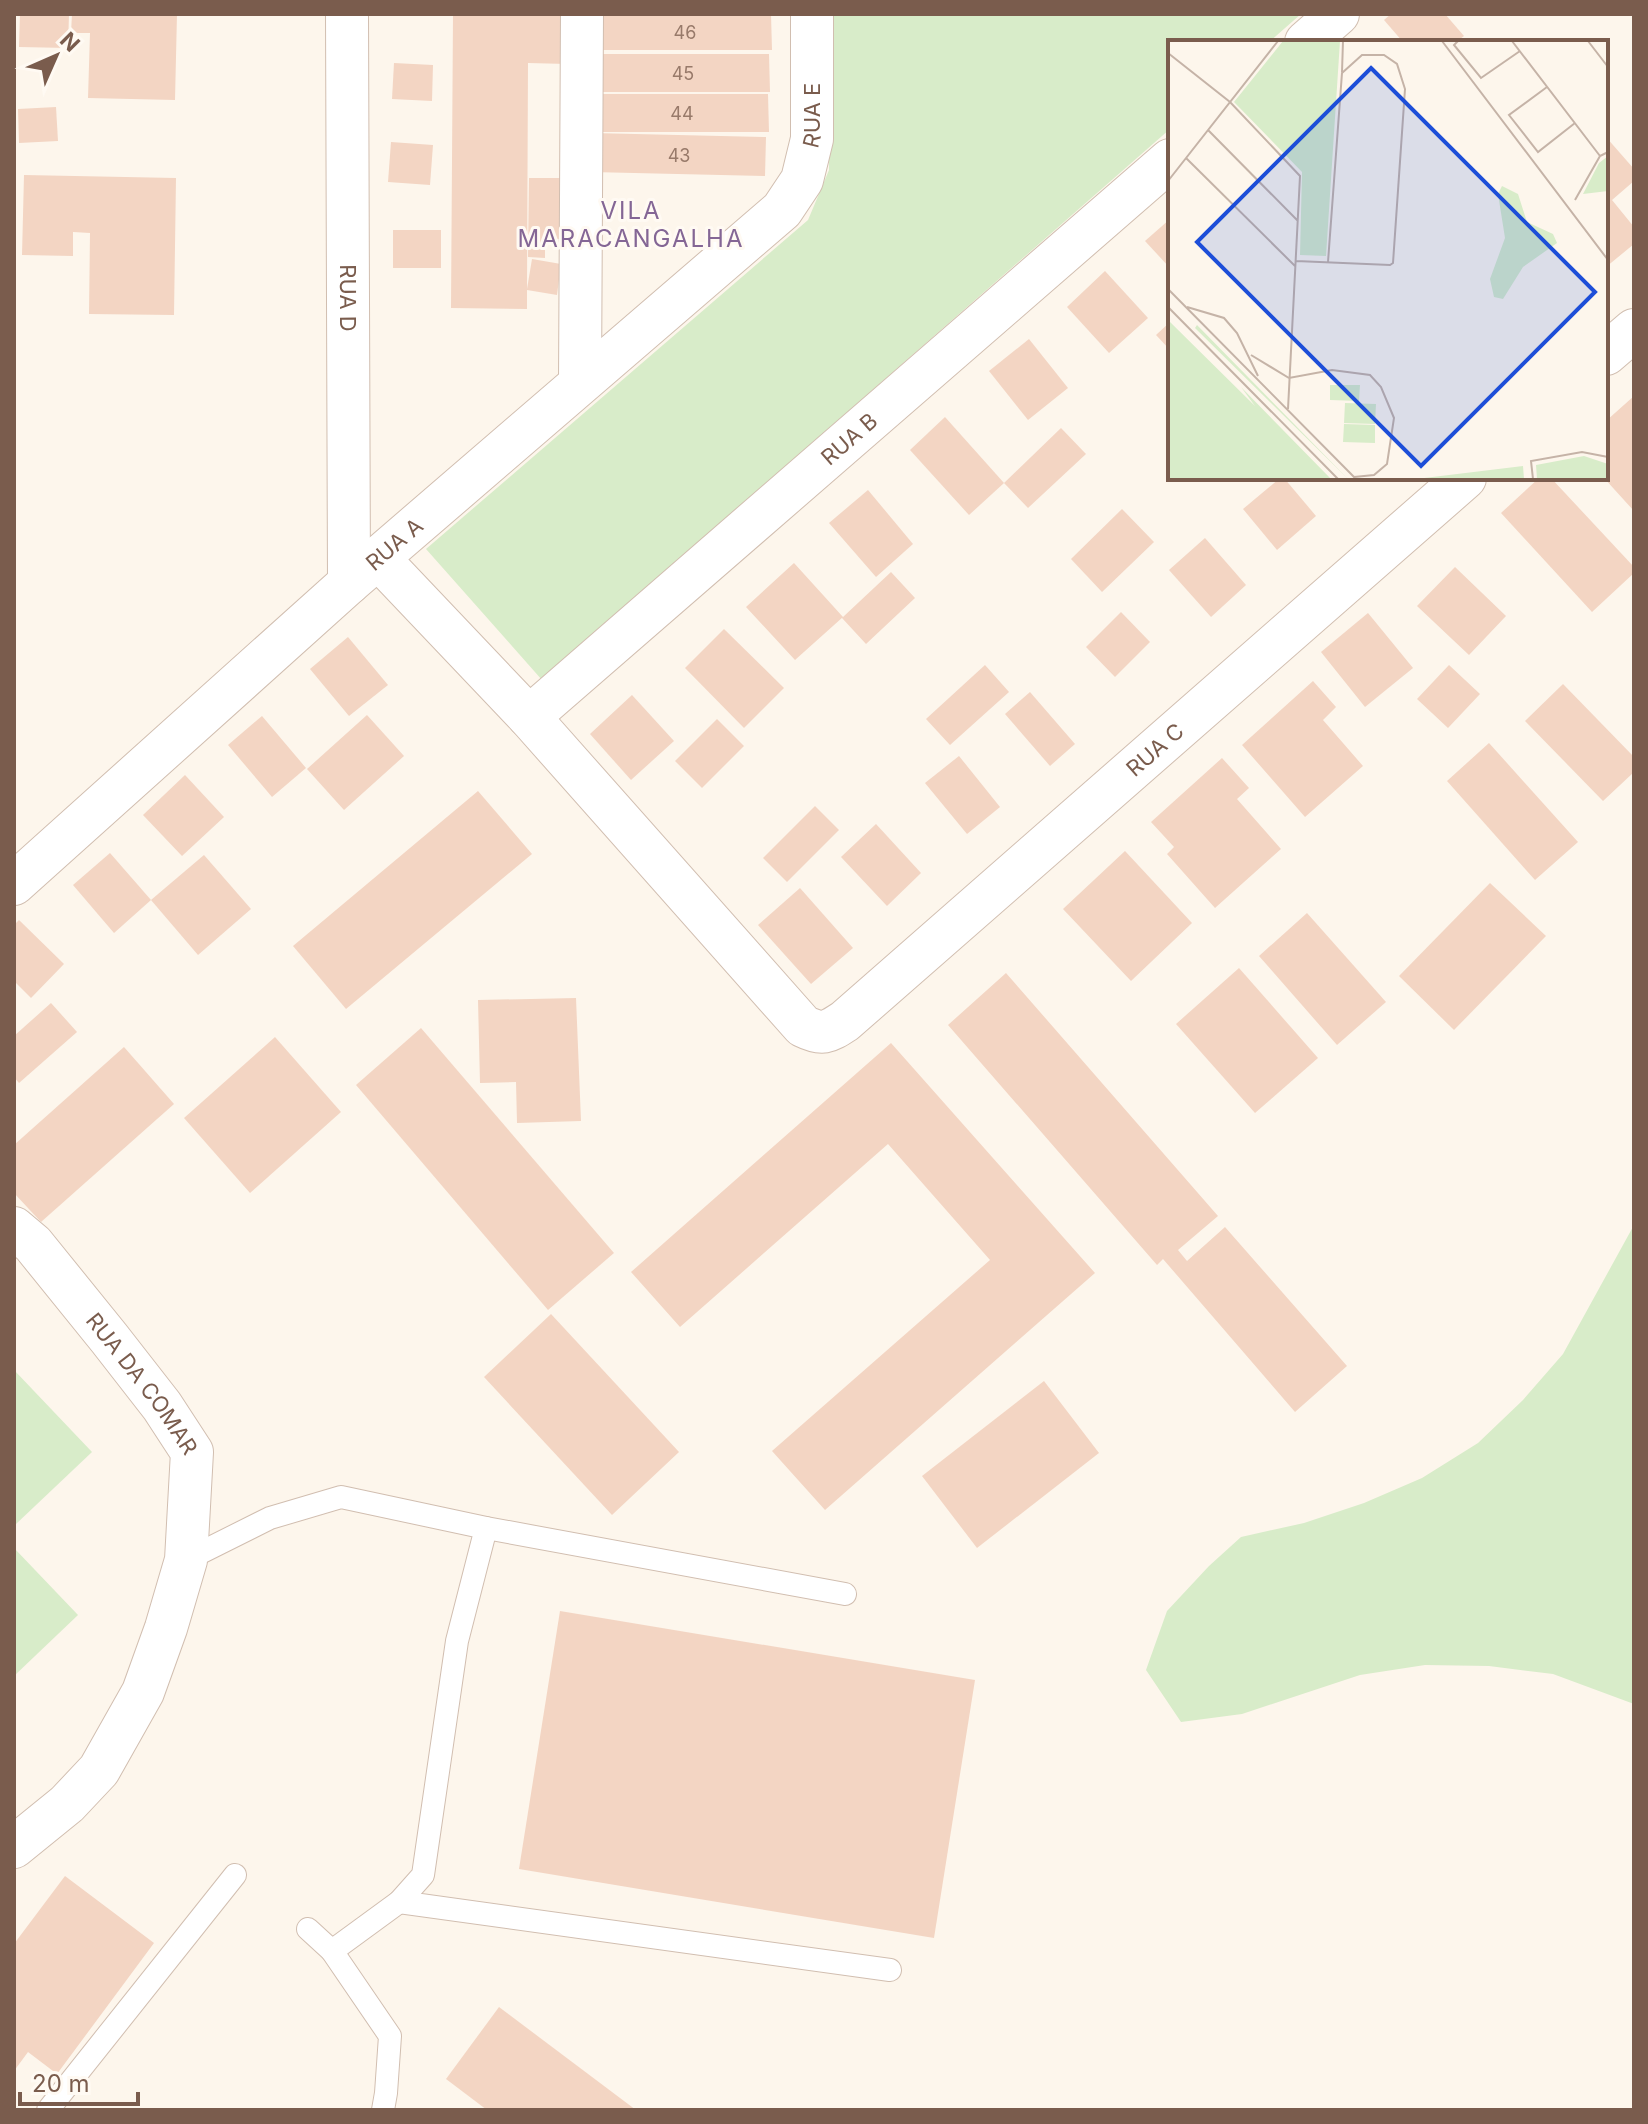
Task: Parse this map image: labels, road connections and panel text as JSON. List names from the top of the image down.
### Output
{
  "streets": {
    "street": [
      "RUA E",
      "RUA D",
      "RUA B",
      "RUA A",
      "RUA C",
      "RUA DA COMAR"
    ]
  },
  "crossings": [
    ["RUA E", "RUA A"],
    ["RUA D", "RUA A"],
    ["RUA B", "RUA C"]
  ],
  "districts": ["VILA MARACANGALHA"],
  "house_numbers": [
    "46",
    "45",
    "44",
    "43"
  ],
  "scale_bar": "20 m",
  "north": "top right"
}
